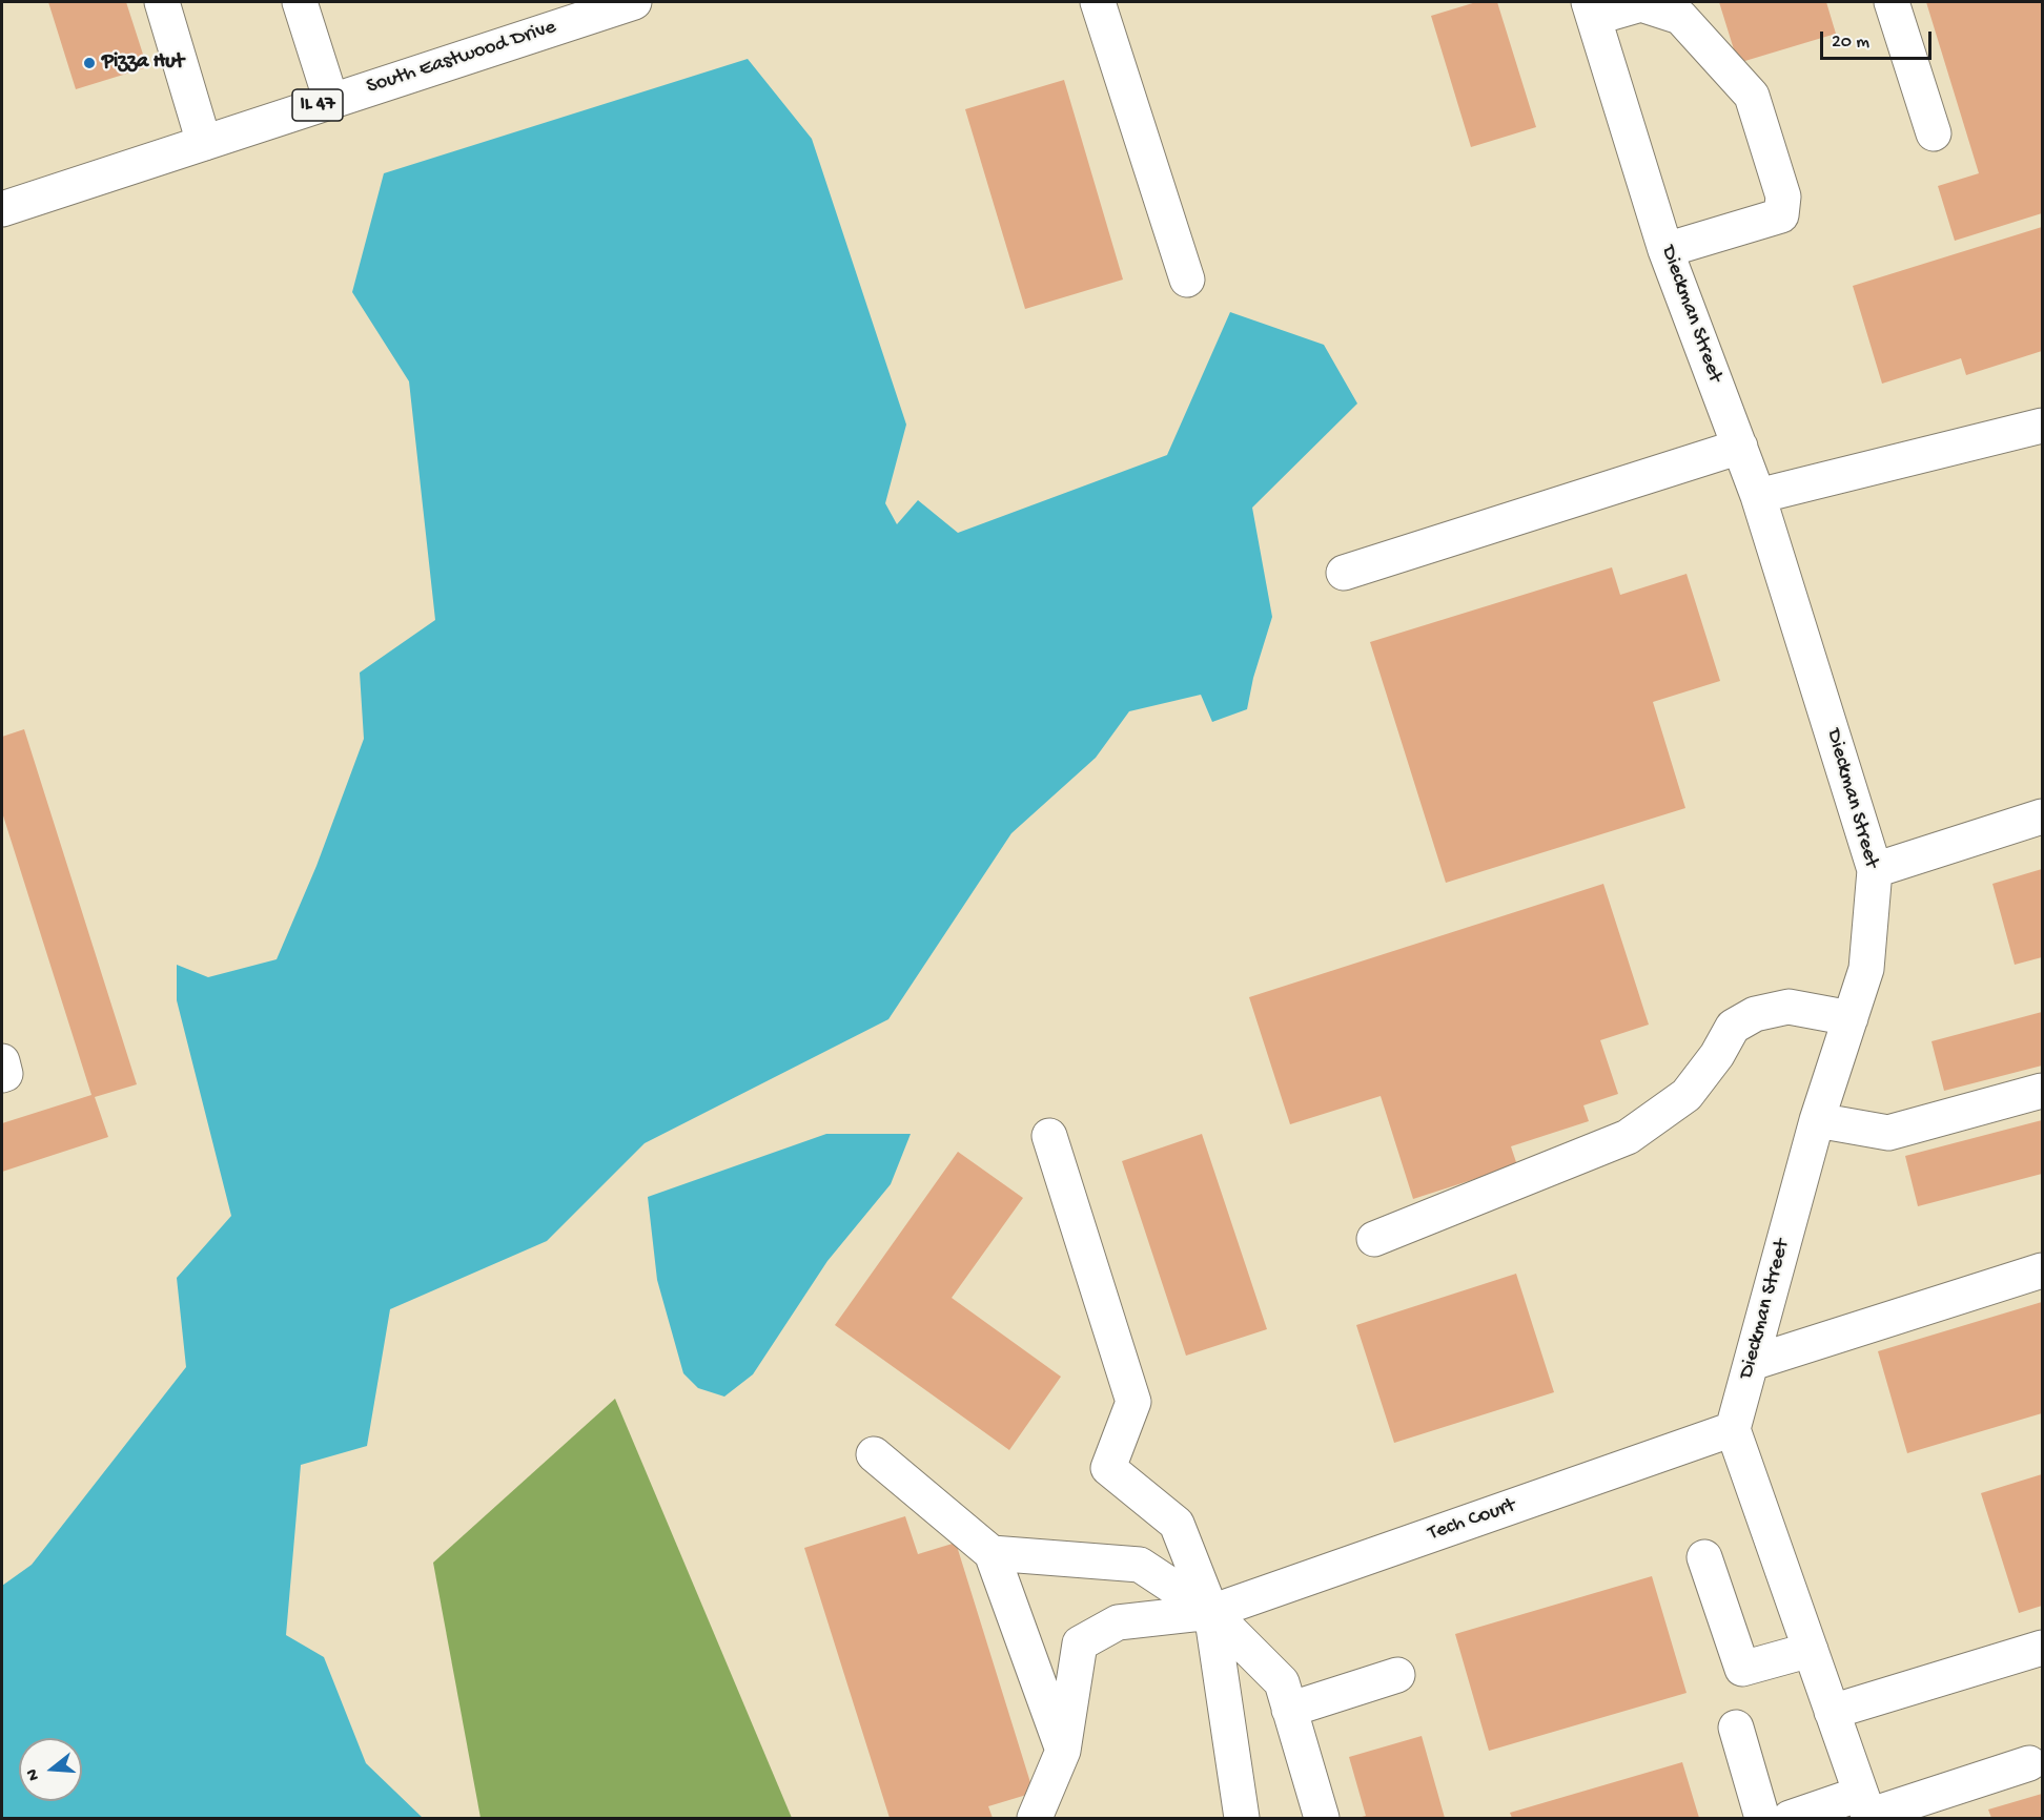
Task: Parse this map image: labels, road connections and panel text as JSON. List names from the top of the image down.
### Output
{
  "streets": {
    "street": [
      "South Eastwood Drive",
      "IL 47",
      "Dieckman Street",
      "Tech Court"
    ]
  },
  "crossings": [
    ["Dieckman Street", "Tech Court"]
  ],
  "places": ["Pizza Hut"],
  "scale_bar": "20 m",
  "north": "left"
}
